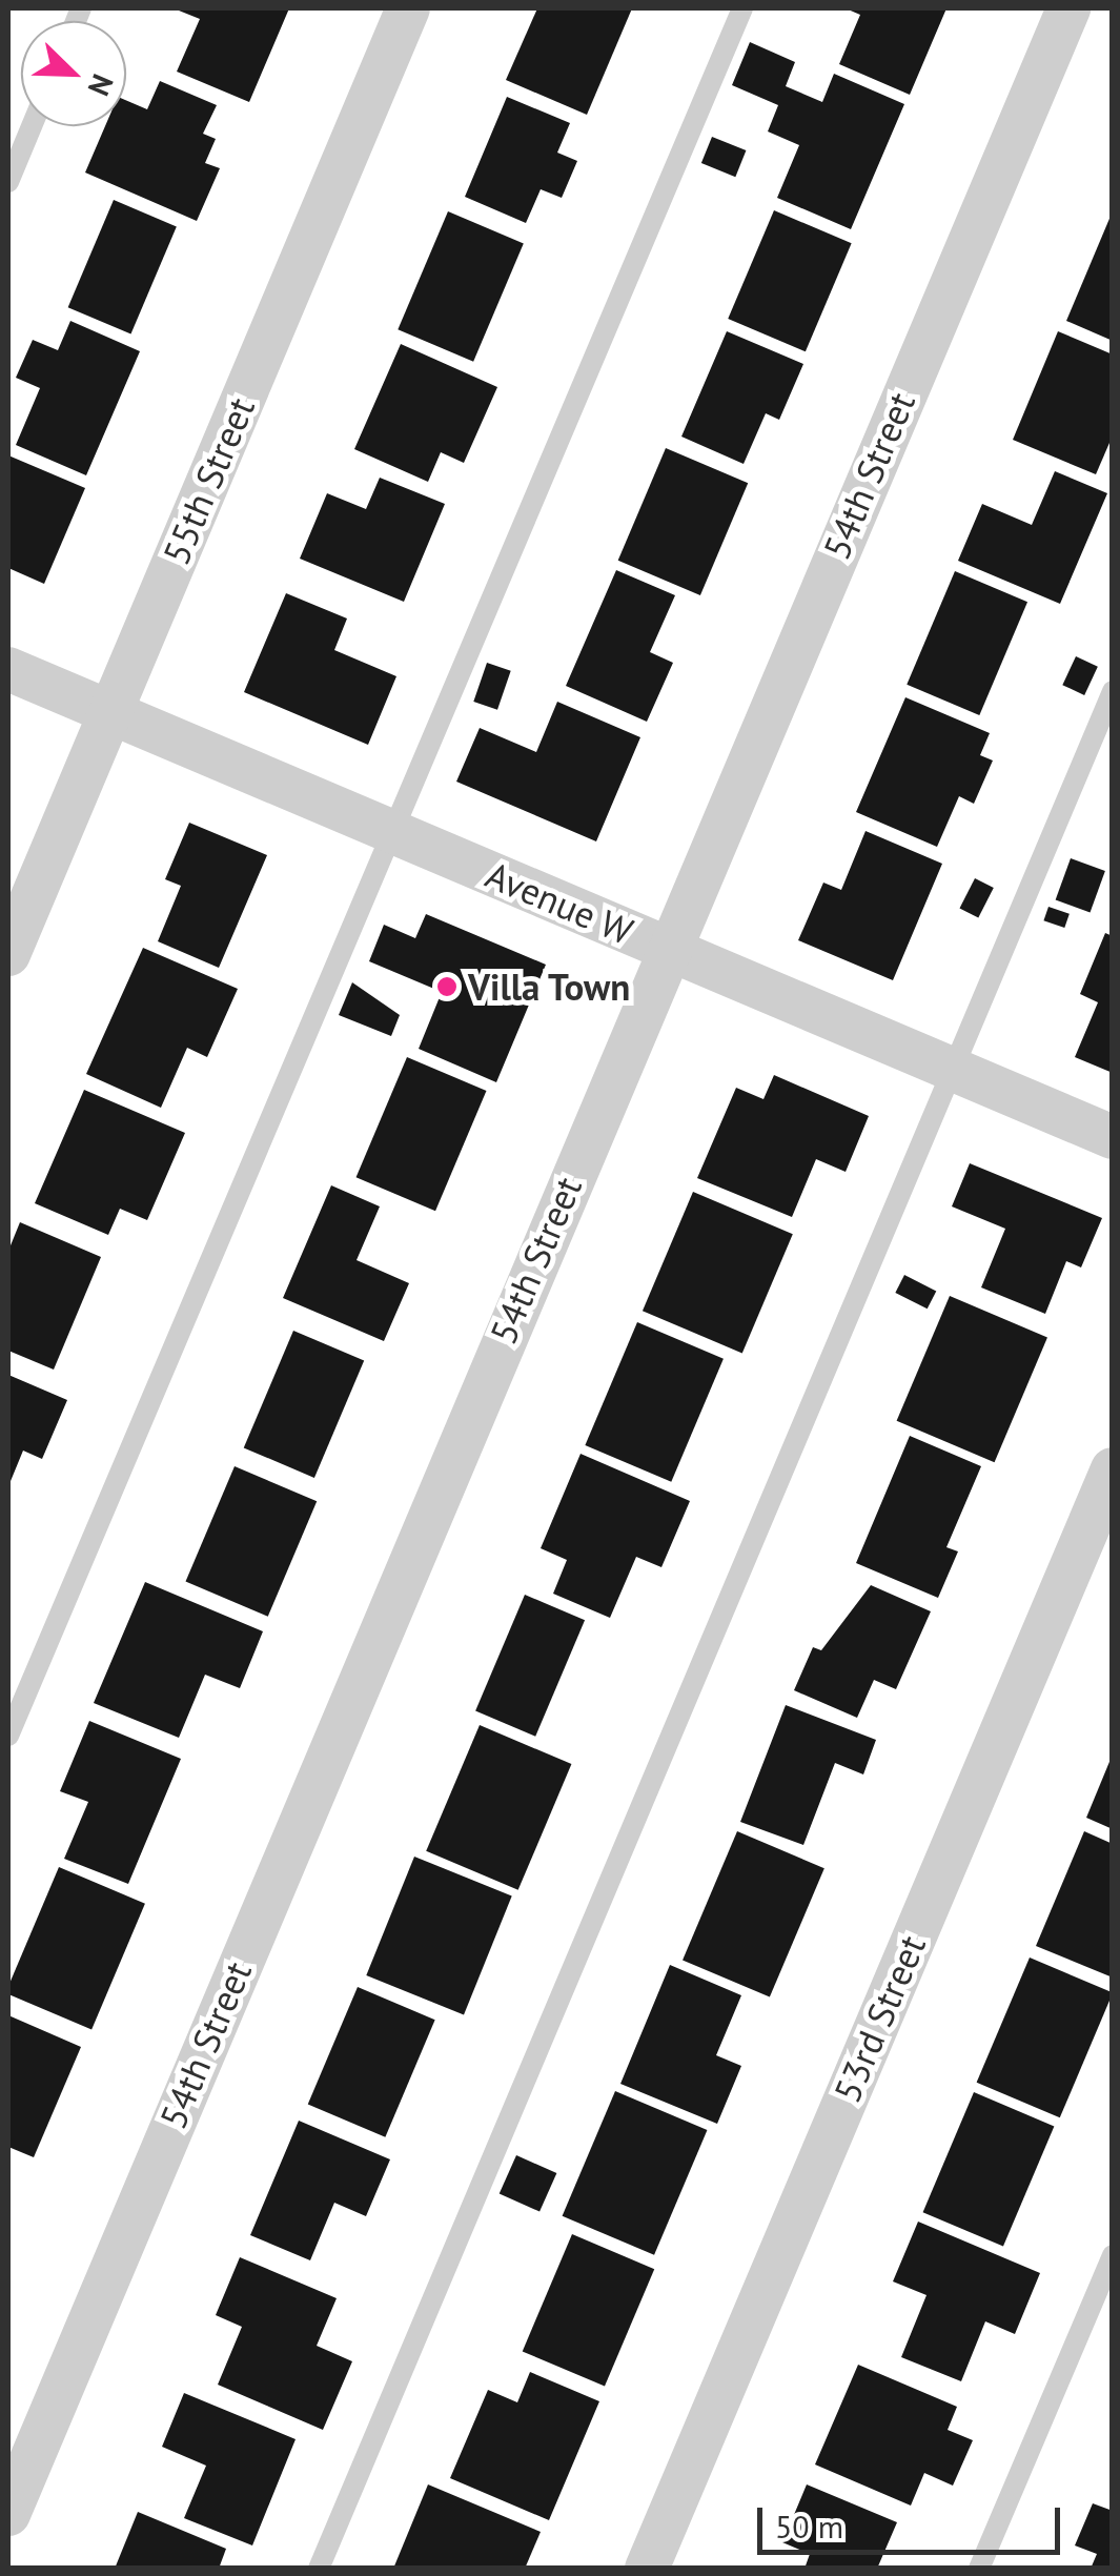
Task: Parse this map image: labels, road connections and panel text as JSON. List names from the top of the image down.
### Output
{
  "streets": {
    "street": [
      "54th Street",
      "55th Street",
      "Avenue W",
      "53rd Street"
    ]
  },
  "crossings": [
    ["54th Street", "Avenue W"],
    ["55th Street", "Avenue W"]
  ],
  "places": ["Villa Town"],
  "scale_bar": "50 m",
  "north": "bottom right"
}
